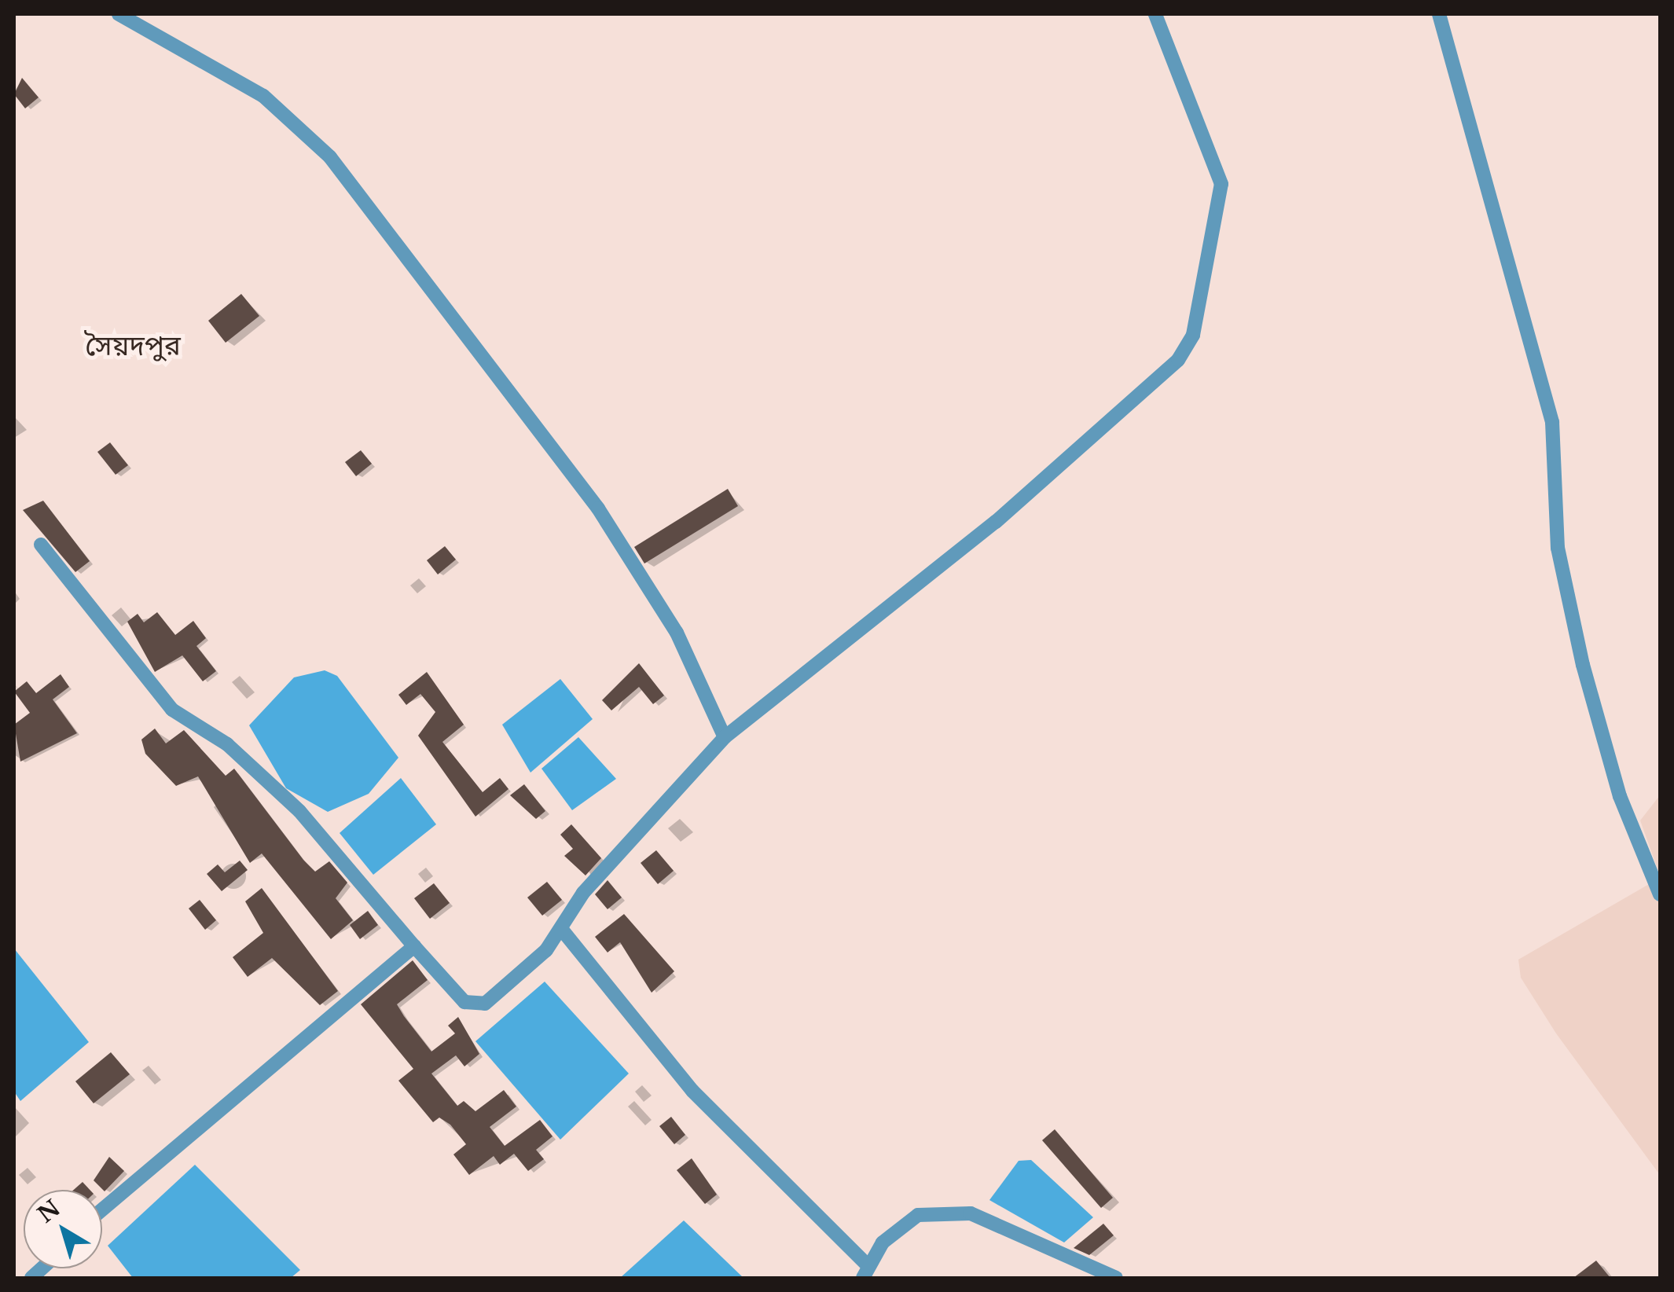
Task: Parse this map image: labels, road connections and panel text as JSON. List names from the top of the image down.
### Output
{
  "districts": ["সৈয়দপুর"],
  "north": "top left"
}
